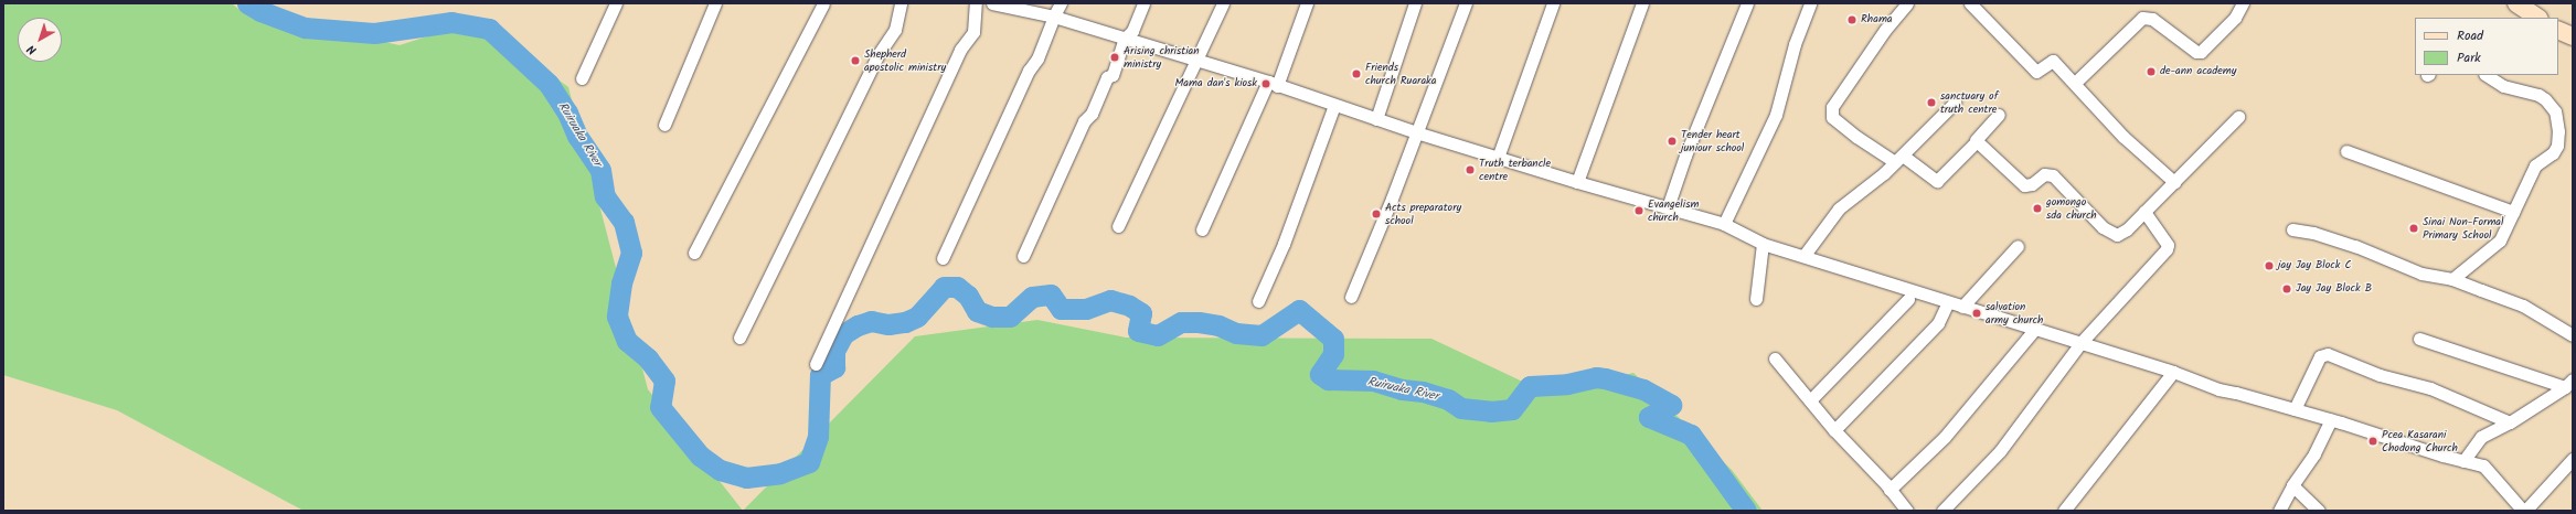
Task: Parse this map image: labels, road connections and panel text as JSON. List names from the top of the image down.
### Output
{
  "water": ["Ruiruaka River"],
  "places": [
    "Rhama",
    "Arising christian ministry",
    "Shepherd apostolic ministry",
    "de-ann academy",
    "Friends church Ruaraka",
    "Mama dan's kiosk",
    "sanctuary of truth centre",
    "Tender heart juniour school",
    "Truth terbancle centre",
    "gomongo sda church",
    "Evangelism church",
    "Acts preparatory school",
    "Sinai Non-Formal Primary School",
    "jay Jay Block C",
    "Jay Jay Block B",
    "salvation army church",
    "Pcea Kasarani Chodong Church"
  ],
  "legend": ["Road", "Park"],
  "north": "bottom left"
}
